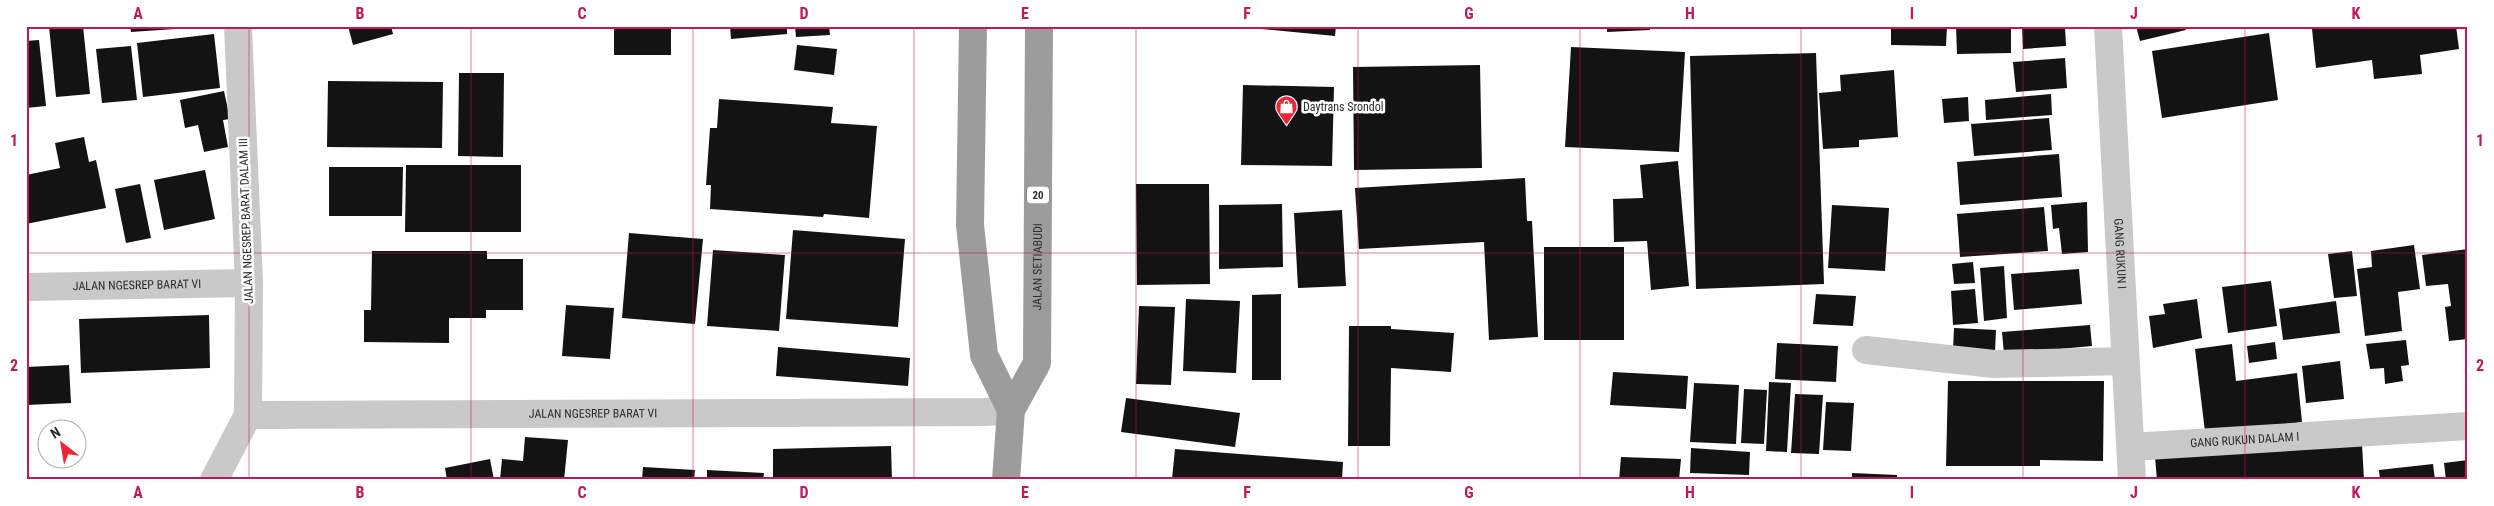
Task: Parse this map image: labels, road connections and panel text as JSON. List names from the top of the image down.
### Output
{
  "streets": {
    "highway": ["20", "JALAN SETIABUDI"],
    "street": [
      "JALAN NGESREP BARAT DALAM III",
      "GANG RUKUN I",
      "JALAN NGESREP BARAT VI",
      "GANG RUKUN DALAM I"
    ]
  },
  "crossings": [
    ["JALAN NGESREP BARAT DALAM III", "JALAN NGESREP BARAT VI"],
    ["GANG RUKUN I", "GANG RUKUN DALAM I"],
    ["JALAN SETIABUDI", "JALAN NGESREP BARAT VI"]
  ],
  "places": {
    "shop": ["Daytrans Srondol"]
  },
  "north": "top left",
  "grid": {
    "columns": [
      "A",
      "B",
      "C",
      "D",
      "E",
      "F",
      "G",
      "H",
      "I",
      "J",
      "K"
    ],
    "rows": ["1", "2"]
  }
}
